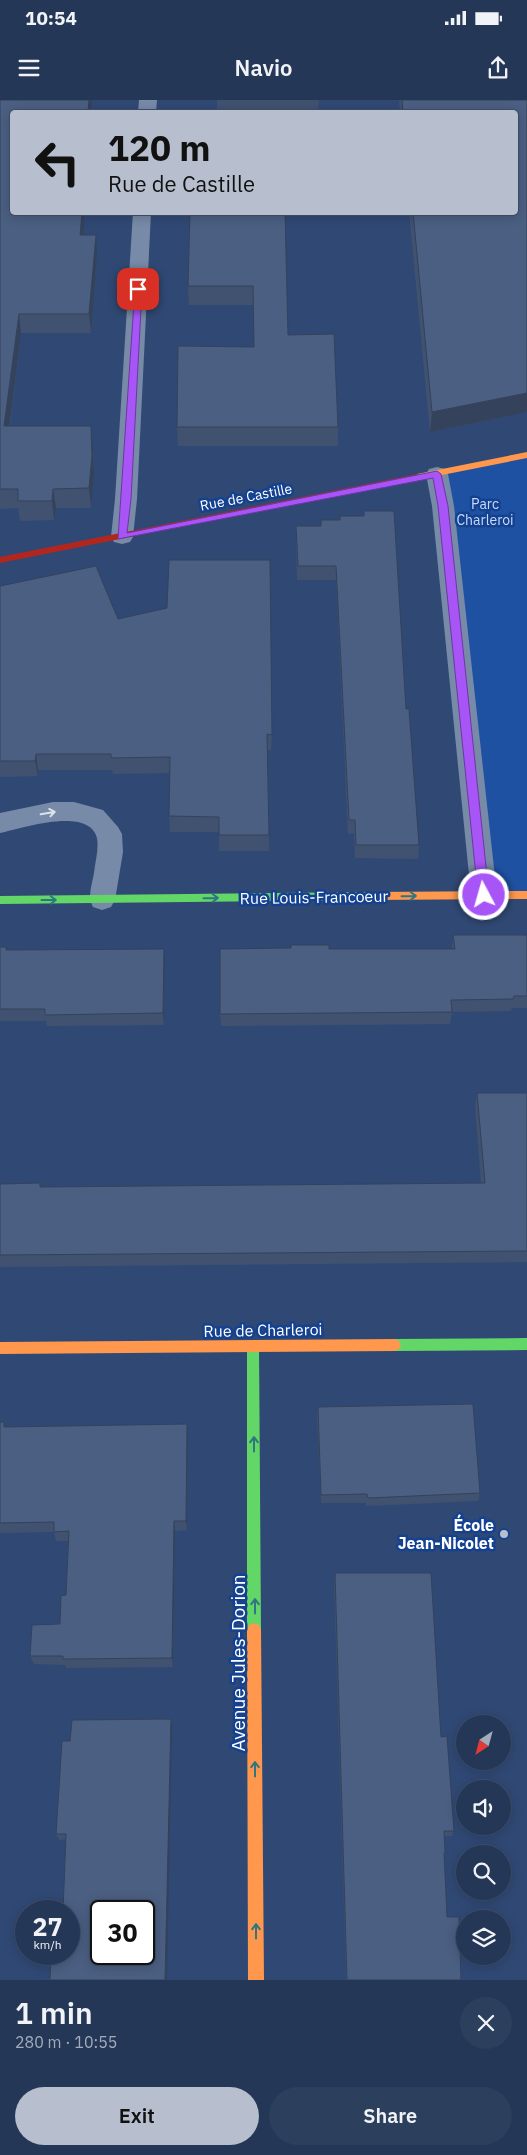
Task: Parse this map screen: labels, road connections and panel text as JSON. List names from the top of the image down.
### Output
{
  "streets": {
    "street": [
      "Rue de Castille",
      "Rue Louis-Francoeur",
      "Rue de Charleroi",
      "Avenue Jules-Dorion"
    ]
  },
  "crossings": [
    ["Rue de Charleroi", "Avenue Jules-Dorion"]
  ],
  "one_way": ["Rue Louis-Francoeur", "Avenue Jules-Dorion"],
  "parks": ["Parc Charleroi"],
  "places": ["École Jean-Nicolet"],
  "north": "bottom left",
  "page": {
    "status": "10:54",
    "header": "Navio",
    "turn": ["120 m", "Rue de Castille"],
    "speed": "27 km/h",
    "limit": "30",
    "heading": ["1 min", "280 m · 10:55"],
    "buttons": ["Exit", "Share"]
  }
}
